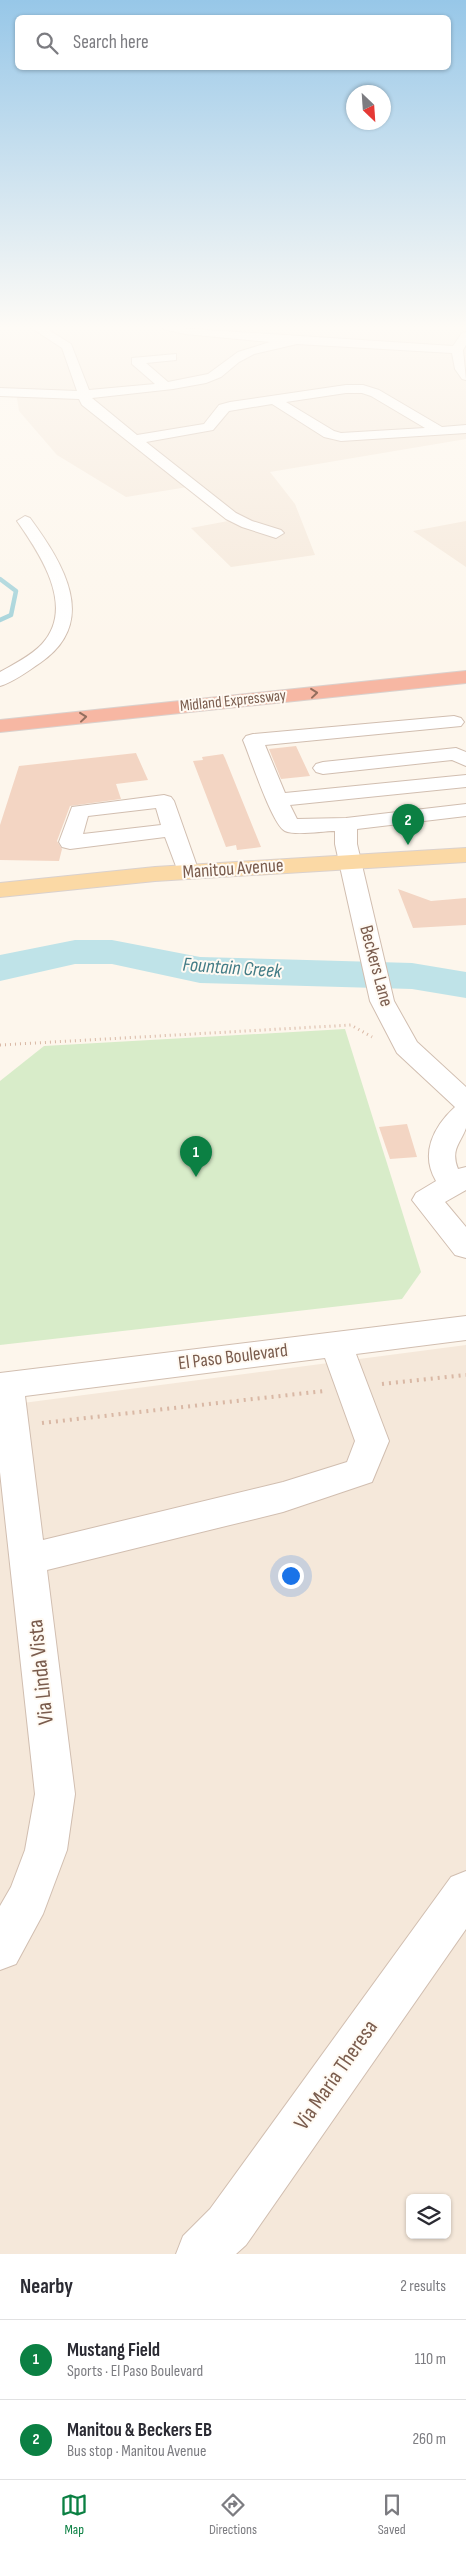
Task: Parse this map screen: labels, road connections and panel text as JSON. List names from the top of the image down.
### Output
{
  "streets": {
    "highway": ["Midland Expressway"],
    "main road": ["Manitou Avenue"],
    "street": [
      "Beckers Lane",
      "El Paso Boulevard",
      "Via Linda Vista",
      "Via Maria Theresa"
    ]
  },
  "crossings": [
    ["Manitou Avenue", "Beckers Lane"],
    ["El Paso Boulevard", "Via Linda Vista"]
  ],
  "water": ["Fountain Creek"],
  "north": "bottom right",
  "page": {
    "search": "Search here",
    "pins": ["2", "1"],
    "heading": ["Nearby", "2 results"],
    "list": [
      {
        "mark": "1",
        "name": "Mustang Field",
        "note": "Sports · El Paso Boulevard",
        "value": "110 m"
      },
      {
        "mark": "2",
        "name": "Manitou & Beckers EB",
        "note": "Bus stop · Manitou Avenue",
        "value": "260 m"
      }
    ],
    "nav": ["Map", "Directions", "Saved"]
  }
}
